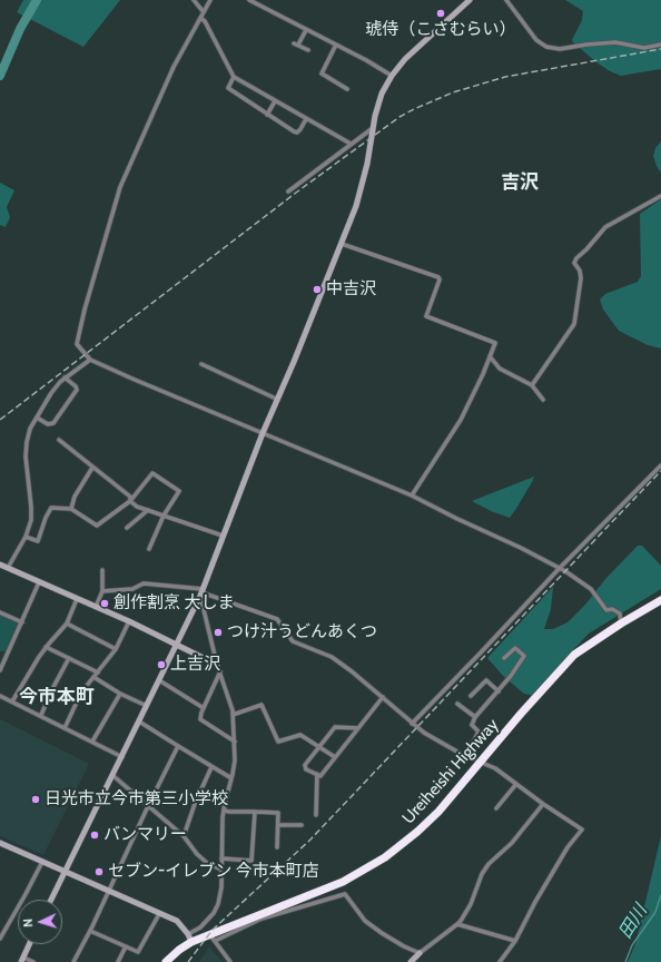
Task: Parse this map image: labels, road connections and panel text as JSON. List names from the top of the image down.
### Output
{
  "streets": {
    "highway": ["Ureiheishi Highway"]
  },
  "districts": ["吉沢", "今市本町"],
  "water": ["田川"],
  "places": [
    "琥侍（こさむらい）",
    "中吉沢",
    "創作割烹 大しま",
    "つけ汁うどんあくつ",
    "上吉沢",
    "日光市立今市第三小学校",
    "バンマリー",
    "セブン-イレブン 今市本町店"
  ],
  "north": "left"
}
